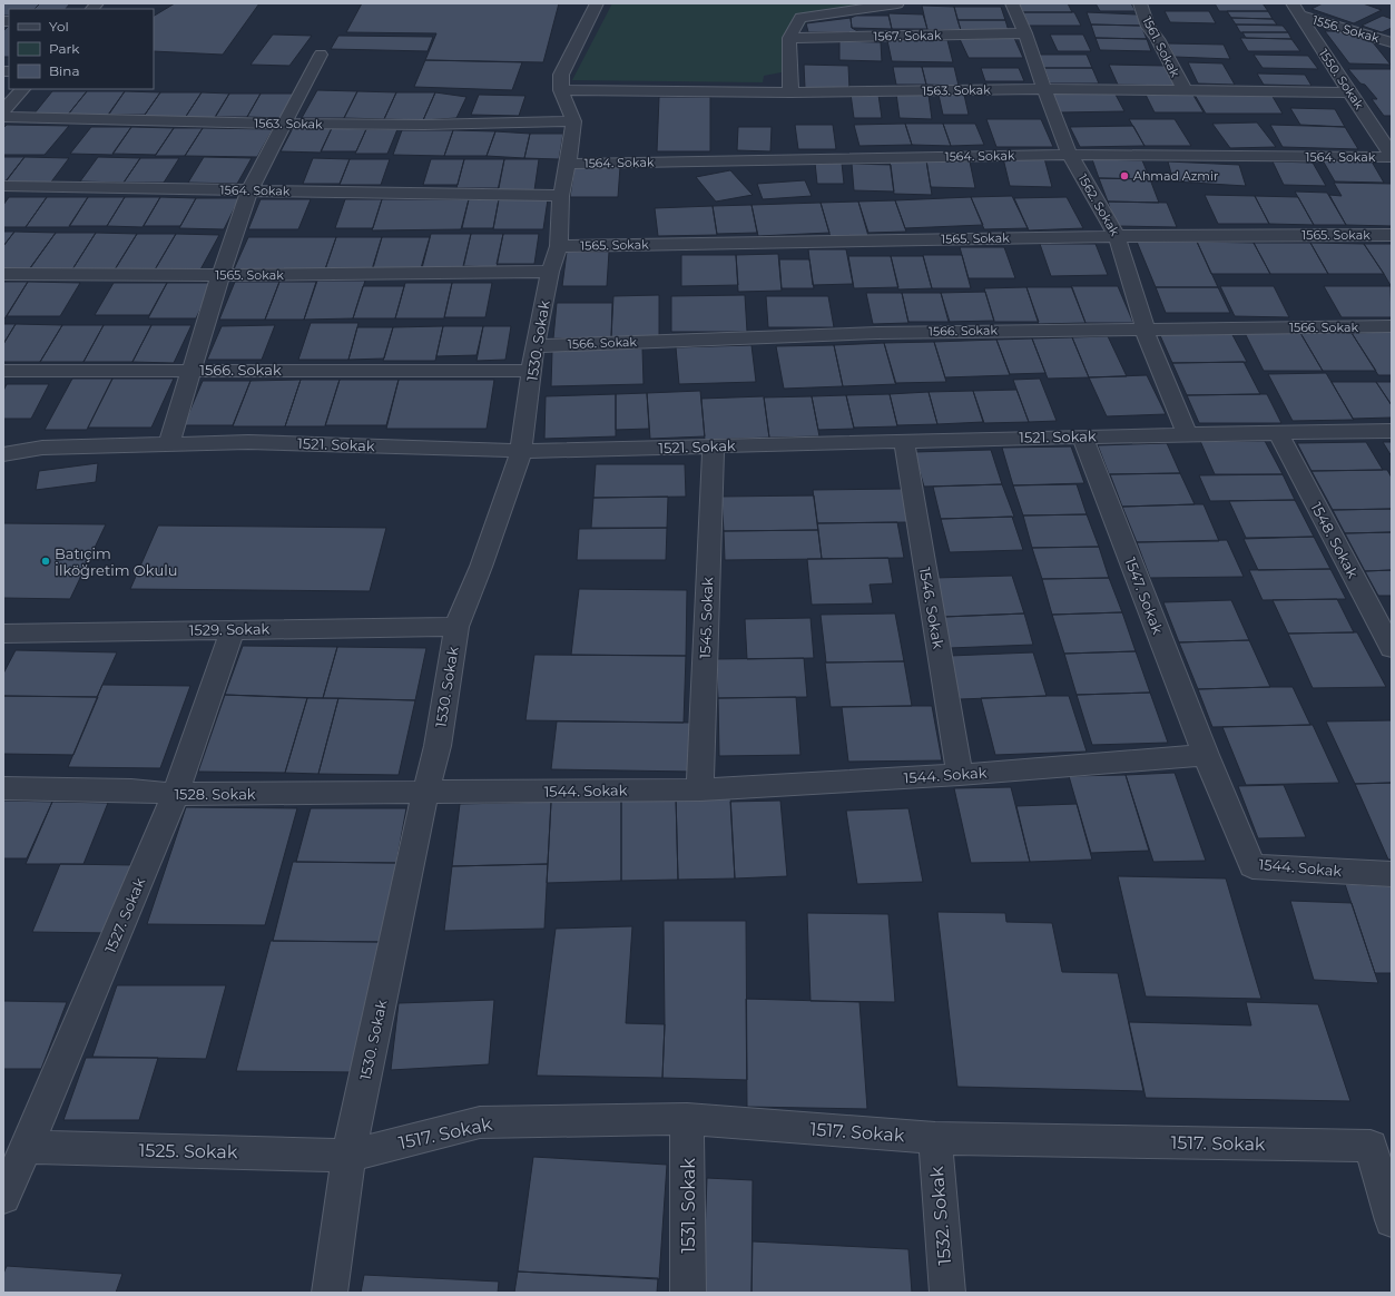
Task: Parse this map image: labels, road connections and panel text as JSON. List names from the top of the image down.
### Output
{
  "streets": {
    "street": [
      "1556. Sokak",
      "1567. Sokak",
      "1561. Sokak",
      "1550. Sokak",
      "1563. Sokak",
      "1564. Sokak",
      "1562. Sokak",
      "1565. Sokak",
      "1566. Sokak",
      "1530. Sokak",
      "1521. Sokak",
      "1548. Sokak",
      "1547. Sokak",
      "1546. Sokak",
      "1545. Sokak",
      "1529. Sokak",
      "1544. Sokak",
      "1528. Sokak",
      "1527. Sokak",
      "1517. Sokak",
      "1525. Sokak",
      "1531. Sokak",
      "1532. Sokak"
    ]
  },
  "crossings": [
    ["1556. Sokak", "1550. Sokak"],
    ["1567. Sokak", "1562. Sokak"],
    ["1561. Sokak", "1563. Sokak"],
    ["1550. Sokak", "1563. Sokak"],
    ["1550. Sokak", "1564. Sokak"],
    ["1563. Sokak", "1562. Sokak"],
    ["1563. Sokak", "1530. Sokak"],
    ["1564. Sokak", "1562. Sokak"],
    ["1564. Sokak", "1530. Sokak"],
    ["1562. Sokak", "1565. Sokak"],
    ["1562. Sokak", "1566. Sokak"],
    ["1562. Sokak", "1521. Sokak"],
    ["1565. Sokak", "1530. Sokak"],
    ["1566. Sokak", "1530. Sokak"],
    ["1530. Sokak", "1521. Sokak"],
    ["1530. Sokak", "1529. Sokak"],
    ["1530. Sokak", "1544. Sokak"],
    ["1530. Sokak", "1528. Sokak"],
    ["1530. Sokak", "1517. Sokak"],
    ["1530. Sokak", "1525. Sokak"],
    ["1521. Sokak", "1548. Sokak"],
    ["1521. Sokak", "1547. Sokak"],
    ["1521. Sokak", "1546. Sokak"],
    ["1521. Sokak", "1545. Sokak"],
    ["1547. Sokak", "1544. Sokak"],
    ["1546. Sokak", "1544. Sokak"],
    ["1545. Sokak", "1544. Sokak"],
    ["1529. Sokak", "1527. Sokak"],
    ["1544. Sokak", "1528. Sokak"],
    ["1528. Sokak", "1527. Sokak"],
    ["1527. Sokak", "1525. Sokak"],
    ["1517. Sokak", "1525. Sokak"],
    ["1517. Sokak", "1531. Sokak"],
    ["1517. Sokak", "1532. Sokak"]
  ],
  "places": ["Ahmad Azmir", "Batıçim İlköğretim Okulu"],
  "legend": ["Yol", "Park", "Bina"]
}
